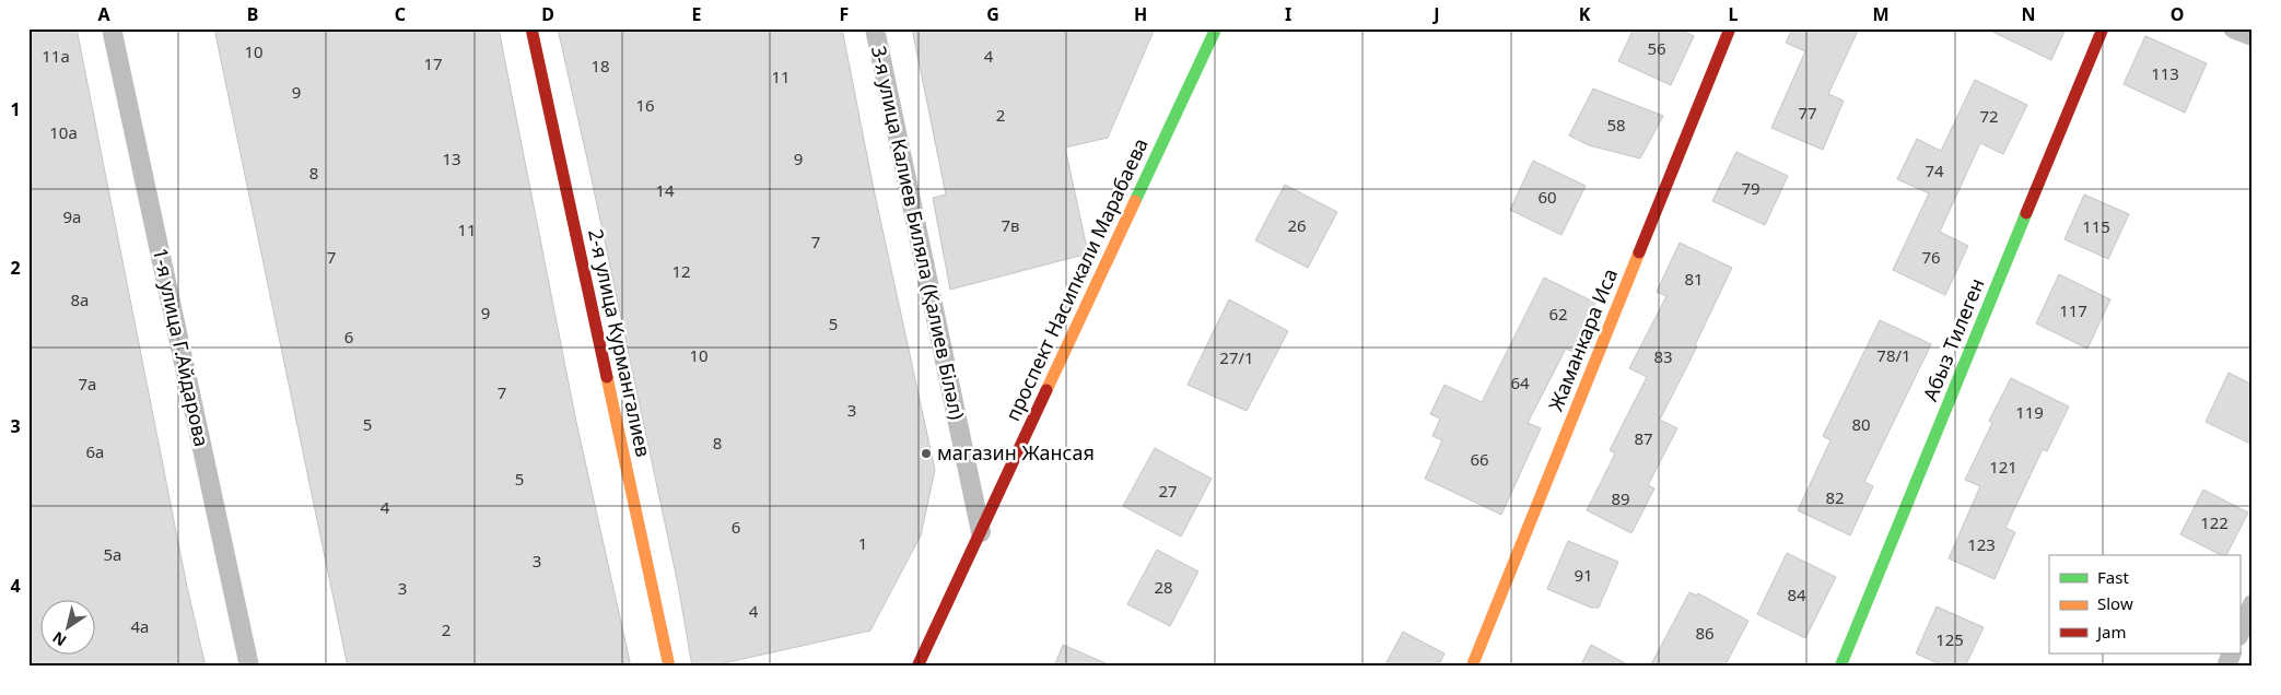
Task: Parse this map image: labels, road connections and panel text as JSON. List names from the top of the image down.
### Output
{
  "streets": {
    "street": [
      "3-я улица Калиев Биляла (Қалиев Біләл)",
      "проспект Насипкали Марабаева",
      "Жаманкара Иса",
      "Абыз Тилеген",
      "2-я улица Курмангалиев",
      "1-я улица Г.Айдарова"
    ]
  },
  "crossings": [
    ["3-я улица Калиев Биляла (Қалиев Біләл)", "проспект Насипкали Марабаева"]
  ],
  "places": ["магазин Жансая"],
  "house_numbers": [
    "56",
    "10",
    "11а",
    "4",
    "17",
    "18",
    "113",
    "11",
    "9",
    "16",
    "77",
    "2",
    "72",
    "58",
    "10а",
    "13",
    "9",
    "74",
    "8",
    "79",
    "14",
    "60",
    "9а",
    "7в",
    "26",
    "115",
    "11",
    "7",
    "7",
    "76",
    "12",
    "81",
    "8а",
    "117",
    "9",
    "62",
    "5",
    "6",
    "10",
    "78/1",
    "83",
    "27/1",
    "64",
    "7а",
    "7",
    "3",
    "119",
    "5",
    "80",
    "87",
    "8",
    "6а",
    "66",
    "121",
    "5",
    "27",
    "82",
    "89",
    "4",
    "122",
    "6",
    "1",
    "123",
    "5а",
    "3",
    "91",
    "28",
    "3",
    "84",
    "4",
    "4а",
    "2",
    "86",
    "125"
  ],
  "legend": ["Fast", "Slow", "Jam"],
  "north": "bottom left",
  "grid": {
    "columns": [
      "A",
      "B",
      "C",
      "D",
      "E",
      "F",
      "G",
      "H",
      "I",
      "J",
      "K",
      "L",
      "M",
      "N",
      "O"
    ],
    "rows": [
      "1",
      "2",
      "3",
      "4"
    ]
  }
}
